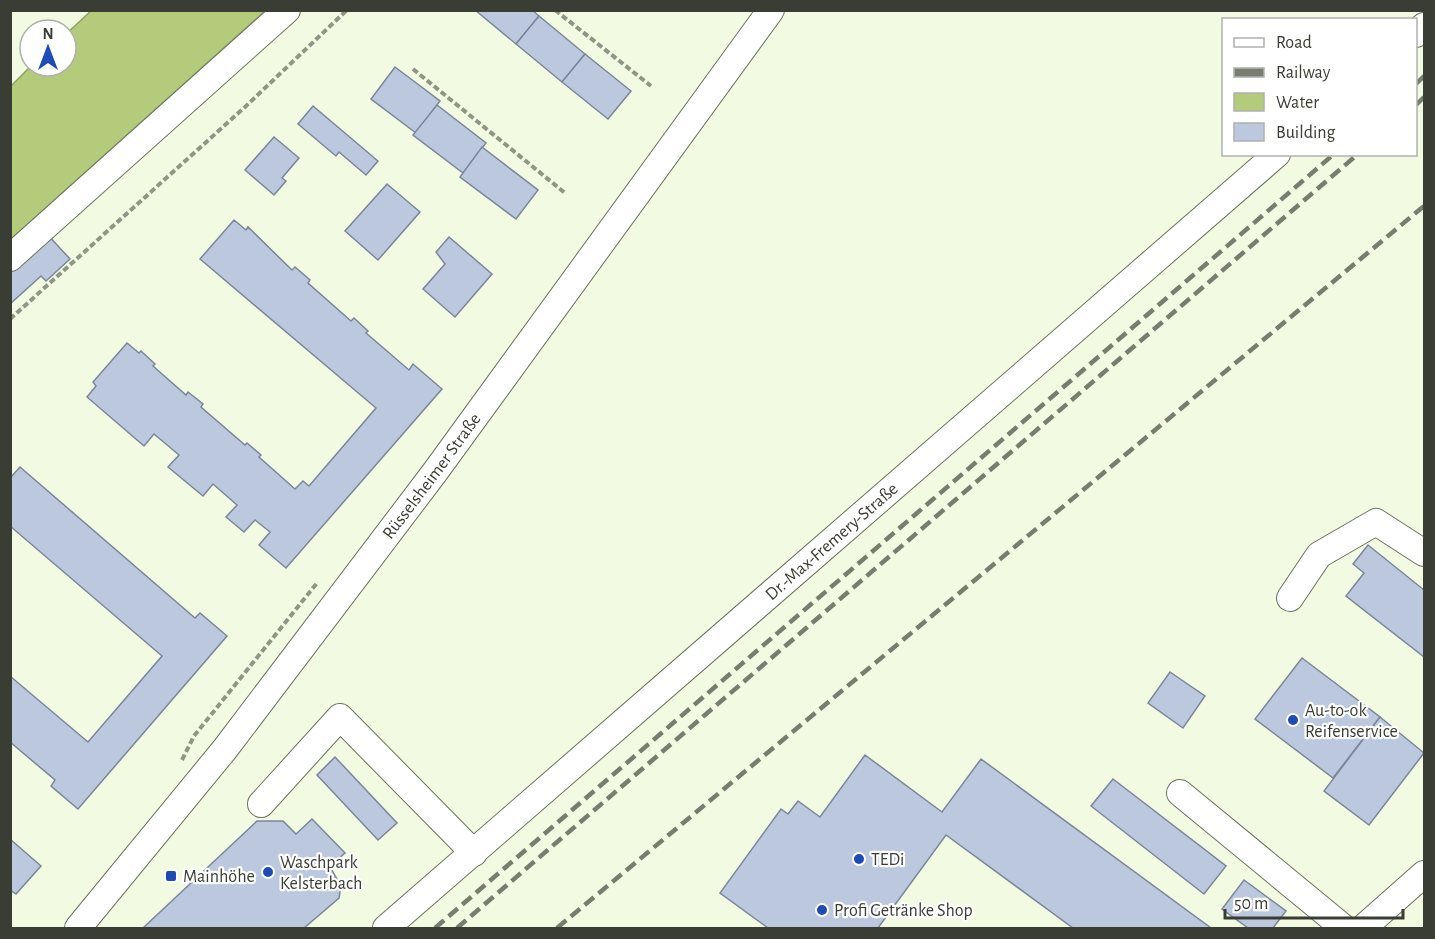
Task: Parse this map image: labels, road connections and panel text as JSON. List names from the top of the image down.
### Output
{
  "streets": {
    "street": ["Rüsselsheimer Straße", "Dr.-Max-Fremery-Straße"]
  },
  "places": {
    "other": [
      "Au-to-ok Reifenservice",
      "TEDi",
      "Waschpark Kelsterbach",
      "Profi Getränke Shop"
    ],
    "transit": ["Mainhöhe"]
  },
  "legend": [
    "Road",
    "Railway",
    "Water",
    "Building"
  ],
  "scale_bar": "50 m",
  "north": "top"
}
